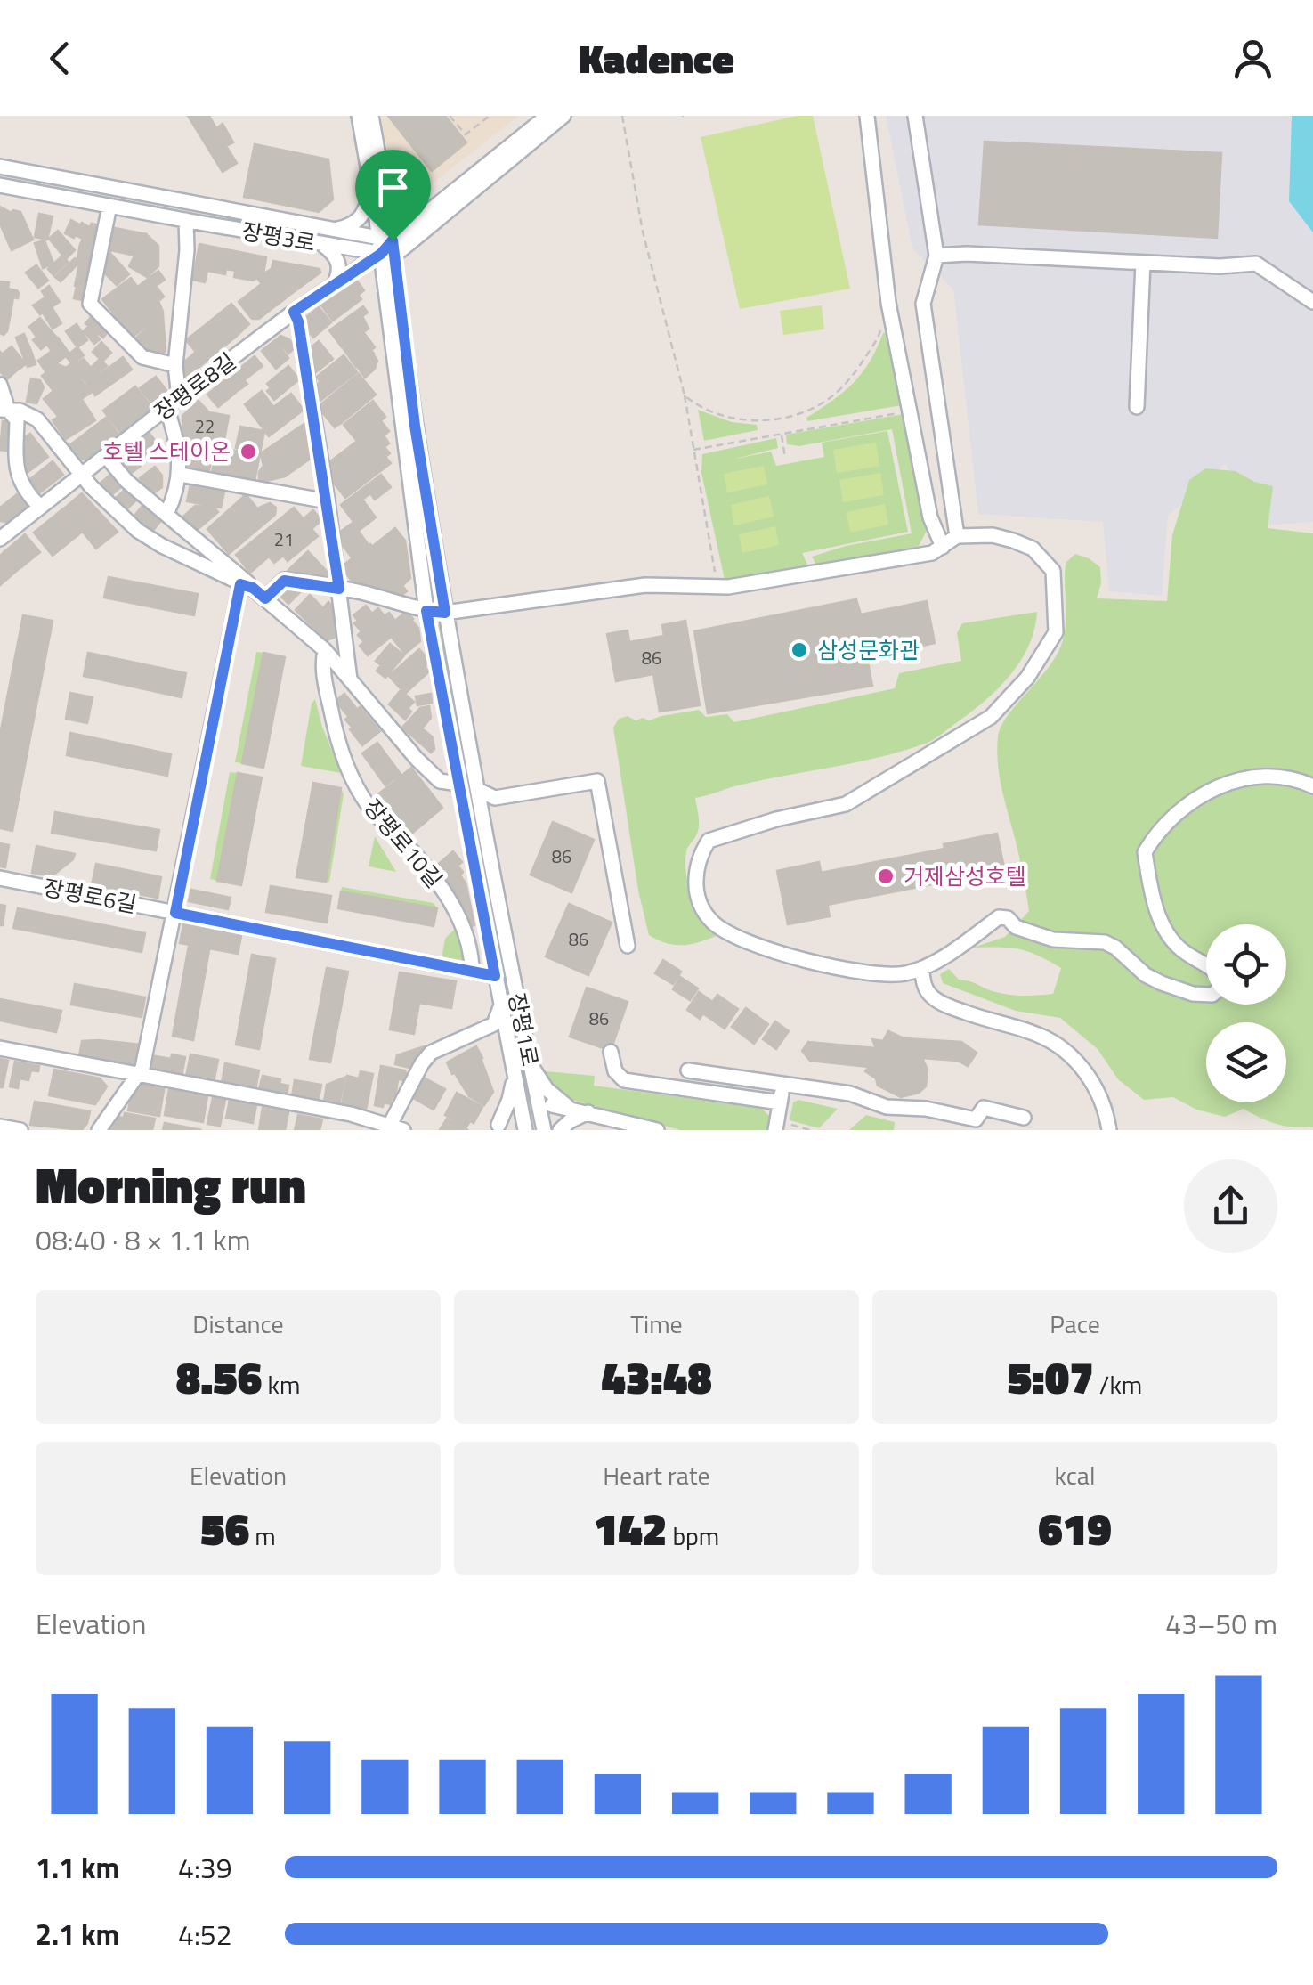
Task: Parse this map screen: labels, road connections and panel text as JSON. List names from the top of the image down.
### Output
{
  "streets": {
    "street": [
      "장평3로",
      "장평로8길",
      "장평로10길",
      "장평로6길",
      "장평1로"
    ]
  },
  "crossings": [
    ["장평3로", "장평로8길"],
    ["장평3로", "장평1로"],
    ["장평로8길", "장평1로"],
    ["장평로10길", "장평로6길"],
    ["장평로6길", "장평1로"]
  ],
  "places": ["호텔 스테이온", "삼성문화관", "거제삼성호텔"],
  "house_numbers": [
    "22",
    "21",
    "86",
    "86",
    "86",
    "86"
  ],
  "page": {
    "header": "Kadence",
    "heading": ["Morning run", "08:40 · 8 × 1.1 km"],
    "stats": [
      ["Distance", "8.56 km"],
      ["Time", "43:48"],
      ["Pace", "5:07 /km"],
      ["Elevation", "56 m"],
      ["Heart rate", "142 bpm"],
      ["kcal", "619"]
    ],
    "chart": ["Elevation", "43–50 m"],
    "list": [
      {
        "name": "1.1 km",
        "note": "4:39"
      },
      {
        "name": "2.1 km",
        "note": "4:52"
      }
    ]
  }
}
